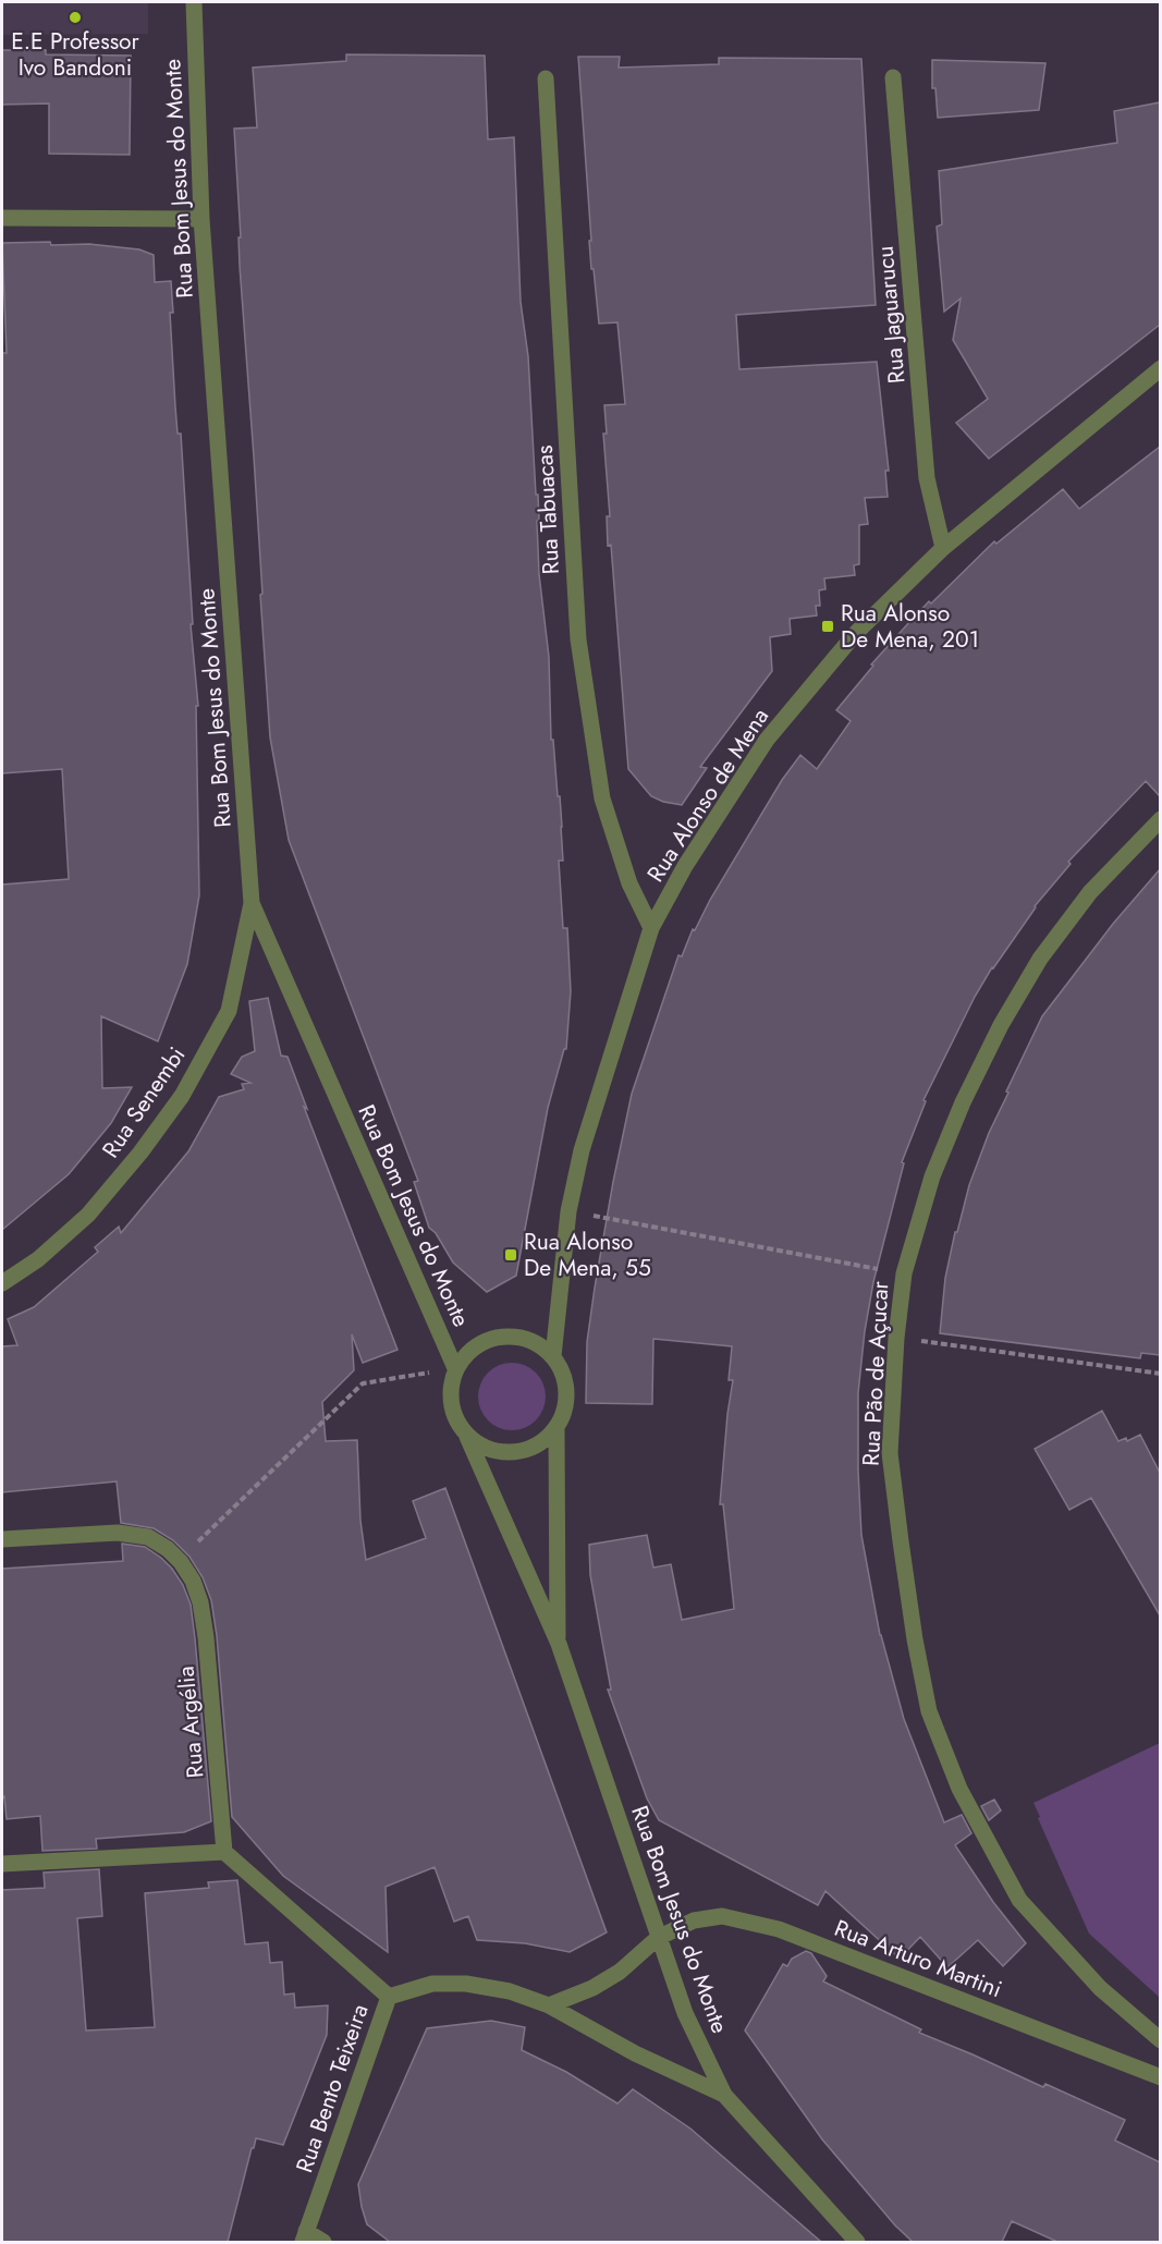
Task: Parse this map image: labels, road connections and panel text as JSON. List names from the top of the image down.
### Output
{
  "streets": {
    "street": [
      "Rua Bom Jesus do Monte",
      "Rua Jaguarucu",
      "Rua Tabuacas",
      "Rua Alonso de Mena",
      "Rua Senembi",
      "Rua Pão de Açucar",
      "Rua Argélia",
      "Rua Arturo Martini",
      "Rua Bento Teixeira"
    ]
  },
  "crossings": [
    ["Rua Bom Jesus do Monte", "Rua Alonso de Mena"],
    ["Rua Bom Jesus do Monte", "Rua Senembi"],
    ["Rua Bom Jesus do Monte", "Rua Arturo Martini"],
    ["Rua Bom Jesus do Monte", "Rua Bento Teixeira"],
    ["Rua Jaguarucu", "Rua Alonso de Mena"],
    ["Rua Tabuacas", "Rua Alonso de Mena"],
    ["Rua Arturo Martini", "Rua Bento Teixeira"]
  ],
  "places": {
    "other": ["E.E Professor Ivo Bandoni"],
    "transit": ["Rua Alonso De Mena, 201", "Rua Alonso De Mena, 55"]
  }
}
